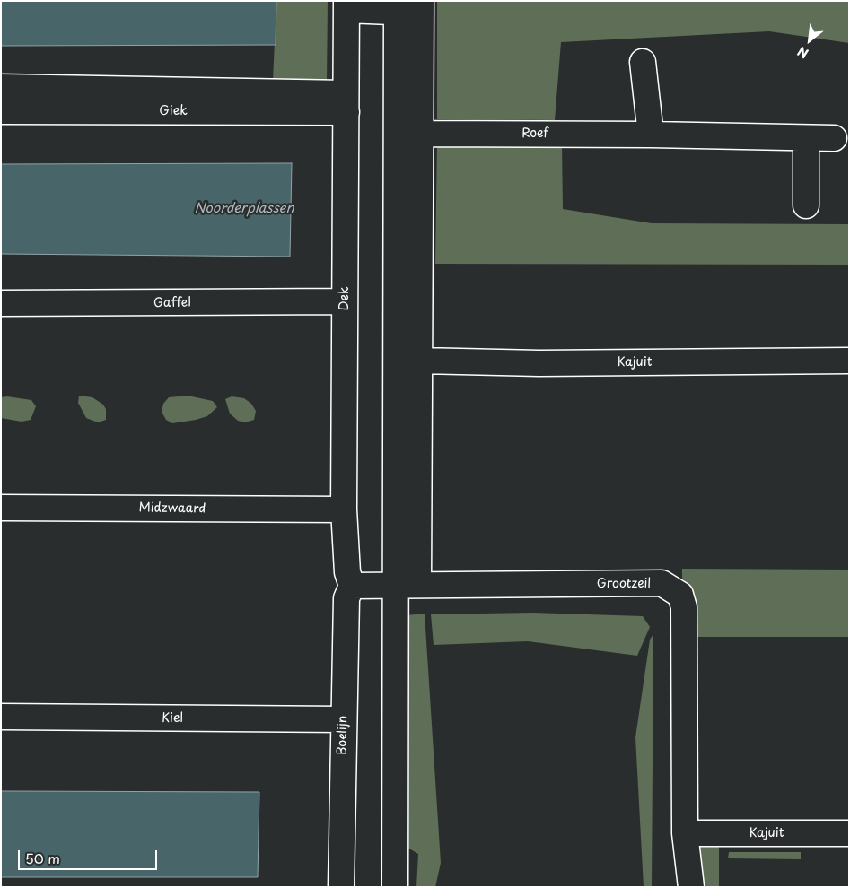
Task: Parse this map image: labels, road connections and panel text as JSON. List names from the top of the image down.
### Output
{
  "streets": {
    "street": [
      "Giek",
      "Roef",
      "Dek",
      "Gaffel",
      "Kajuit",
      "Midzwaard",
      "Grootzeil",
      "Kiel",
      "Boelijn"
    ]
  },
  "crossings": [
    ["Giek", "Dek"],
    ["Roef", "Dek"],
    ["Dek", "Gaffel"],
    ["Dek", "Kajuit"],
    ["Dek", "Midzwaard"],
    ["Dek", "Grootzeil"],
    ["Dek", "Boelijn"],
    ["Kajuit", "Grootzeil"],
    ["Grootzeil", "Boelijn"],
    ["Kiel", "Boelijn"]
  ],
  "water": ["Noorderplassen"],
  "scale_bar": "50 m",
  "north": "bottom left"
}
